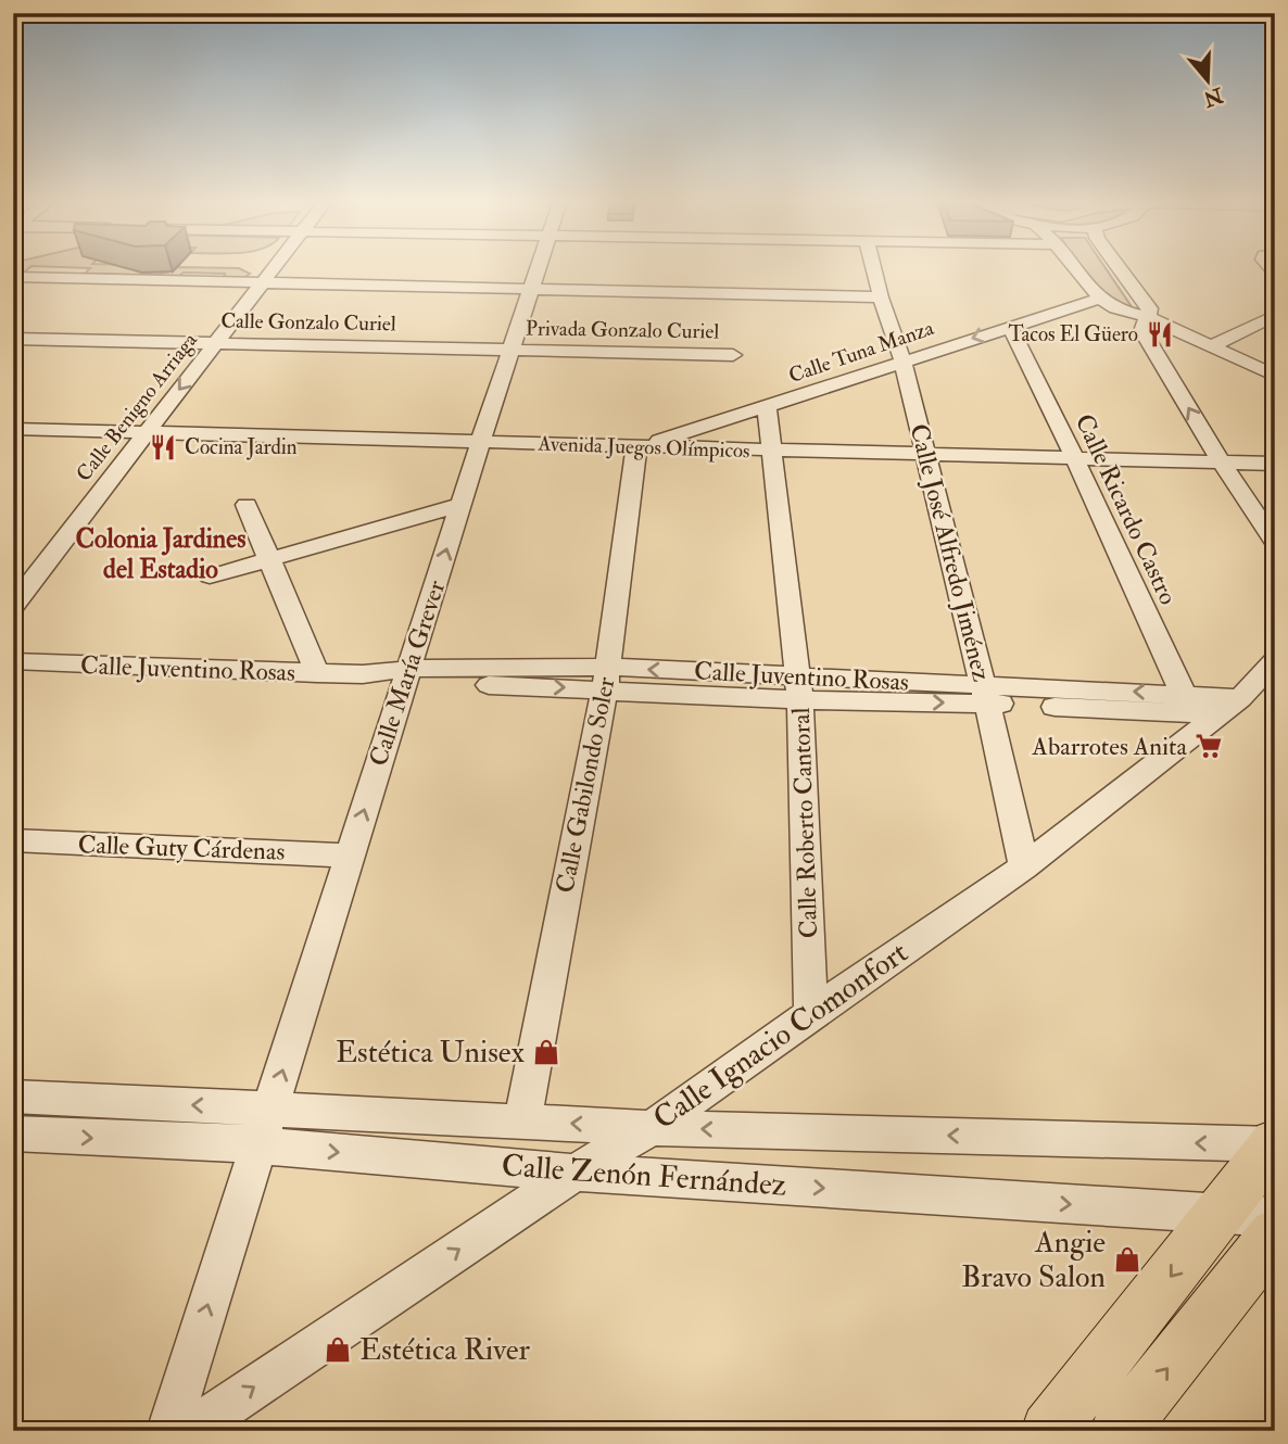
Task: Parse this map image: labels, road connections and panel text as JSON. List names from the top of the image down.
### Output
{
  "streets": {
    "street": [
      "Calle Gonzalo Curiel",
      "Privada Gonzalo Curiel",
      "Calle Tuna Manza",
      "Calle Benigno Arriaga",
      "Avenida Juegos Olímpicos",
      "Calle Ricardo Castro",
      "Calle José Alfredo Jiménez",
      "Calle Juventino Rosas",
      "Calle María Grever",
      "Calle Gabilondo Soler",
      "Calle Roberto Cantoral",
      "Calle Guty Cárdenas",
      "Calle Ignacio Comonfort",
      "Calle Zenón Fernández"
    ]
  },
  "crossings": [
    ["Calle Gonzalo Curiel", "Privada Gonzalo Curiel"],
    ["Calle Gonzalo Curiel", "Calle Benigno Arriaga"],
    ["Calle Gonzalo Curiel", "Calle María Grever"],
    ["Privada Gonzalo Curiel", "Calle María Grever"],
    ["Calle Tuna Manza", "Avenida Juegos Olímpicos"],
    ["Calle Tuna Manza", "Calle Ricardo Castro"],
    ["Calle Tuna Manza", "Calle José Alfredo Jiménez"],
    ["Calle Tuna Manza", "Calle Gabilondo Soler"],
    ["Calle Tuna Manza", "Calle Roberto Cantoral"],
    ["Calle Benigno Arriaga", "Avenida Juegos Olímpicos"],
    ["Avenida Juegos Olímpicos", "Calle Ricardo Castro"],
    ["Avenida Juegos Olímpicos", "Calle José Alfredo Jiménez"],
    ["Avenida Juegos Olímpicos", "Calle María Grever"],
    ["Avenida Juegos Olímpicos", "Calle Gabilondo Soler"],
    ["Avenida Juegos Olímpicos", "Calle Roberto Cantoral"],
    ["Calle Ricardo Castro", "Calle Juventino Rosas"],
    ["Calle Ricardo Castro", "Calle Ignacio Comonfort"],
    ["Calle José Alfredo Jiménez", "Calle Juventino Rosas"],
    ["Calle José Alfredo Jiménez", "Calle Ignacio Comonfort"],
    ["Calle Juventino Rosas", "Calle María Grever"],
    ["Calle Juventino Rosas", "Calle Gabilondo Soler"],
    ["Calle Juventino Rosas", "Calle Roberto Cantoral"],
    ["Calle Juventino Rosas", "Calle Ignacio Comonfort"],
    ["Calle María Grever", "Calle Guty Cárdenas"],
    ["Calle María Grever", "Calle Zenón Fernández"],
    ["Calle Gabilondo Soler", "Calle Zenón Fernández"],
    ["Calle Roberto Cantoral", "Calle Ignacio Comonfort"],
    ["Calle Ignacio Comonfort", "Calle Zenón Fernández"]
  ],
  "one_way": ["Calle María Grever"],
  "districts": ["Colonia Jardines del Estadio"],
  "places": {
    "restaurant": ["Tacos El Güero", "Cocina Jardin"],
    "supermarket": ["Abarrotes Anita"],
    "shop": ["Estética Unisex", "Angie Bravo Salon", "Estética River"]
  },
  "north": "bottom"
}
